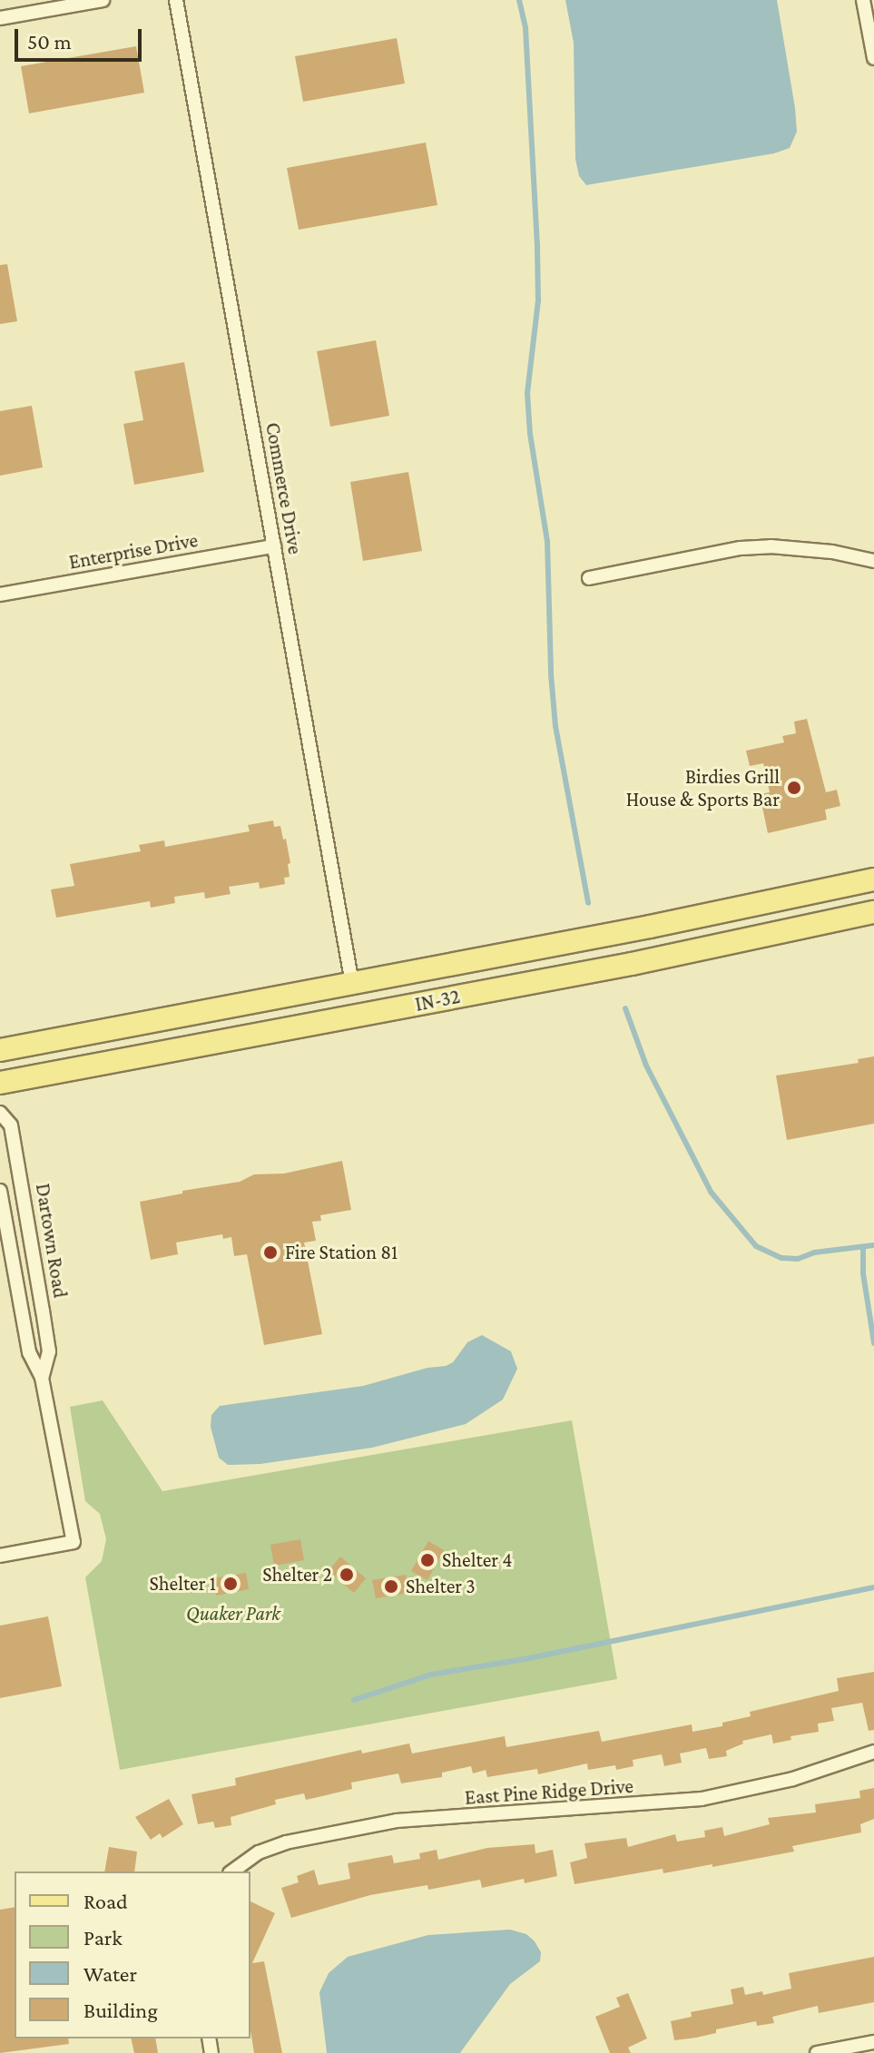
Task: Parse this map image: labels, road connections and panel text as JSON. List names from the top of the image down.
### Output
{
  "streets": {
    "main road": ["IN-32"],
    "street": [
      "Commerce Drive",
      "Enterprise Drive",
      "Dartown Road",
      "East Pine Ridge Drive"
    ]
  },
  "crossings": [
    ["Commerce Drive", "Enterprise Drive"],
    ["Commerce Drive", "IN-32"]
  ],
  "parks": ["Quaker Park"],
  "places": [
    "Birdies Grill House & Sports Bar",
    "Fire Station 81",
    "Shelter 4",
    "Shelter 2",
    "Shelter 1",
    "Shelter 3"
  ],
  "legend": [
    "Road",
    "Park",
    "Water",
    "Building"
  ],
  "scale_bar": "50 m"
}
